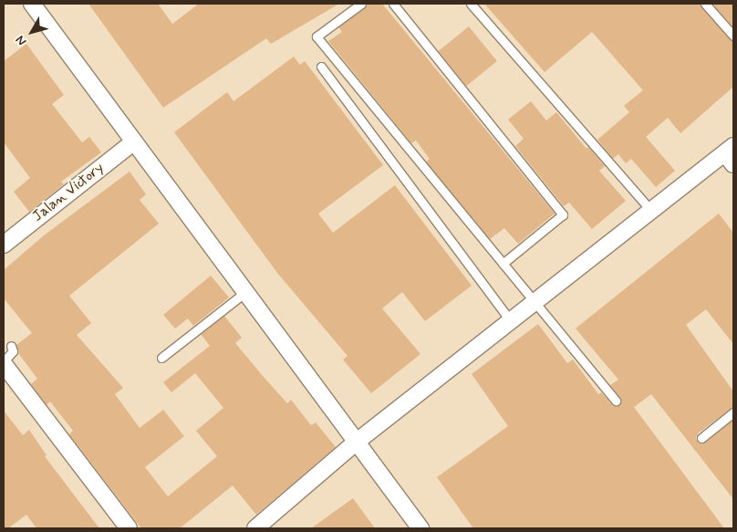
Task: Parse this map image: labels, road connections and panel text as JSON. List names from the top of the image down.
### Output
{
  "streets": {
    "street": ["Jalan Victory"]
  },
  "north": "bottom left"
}
